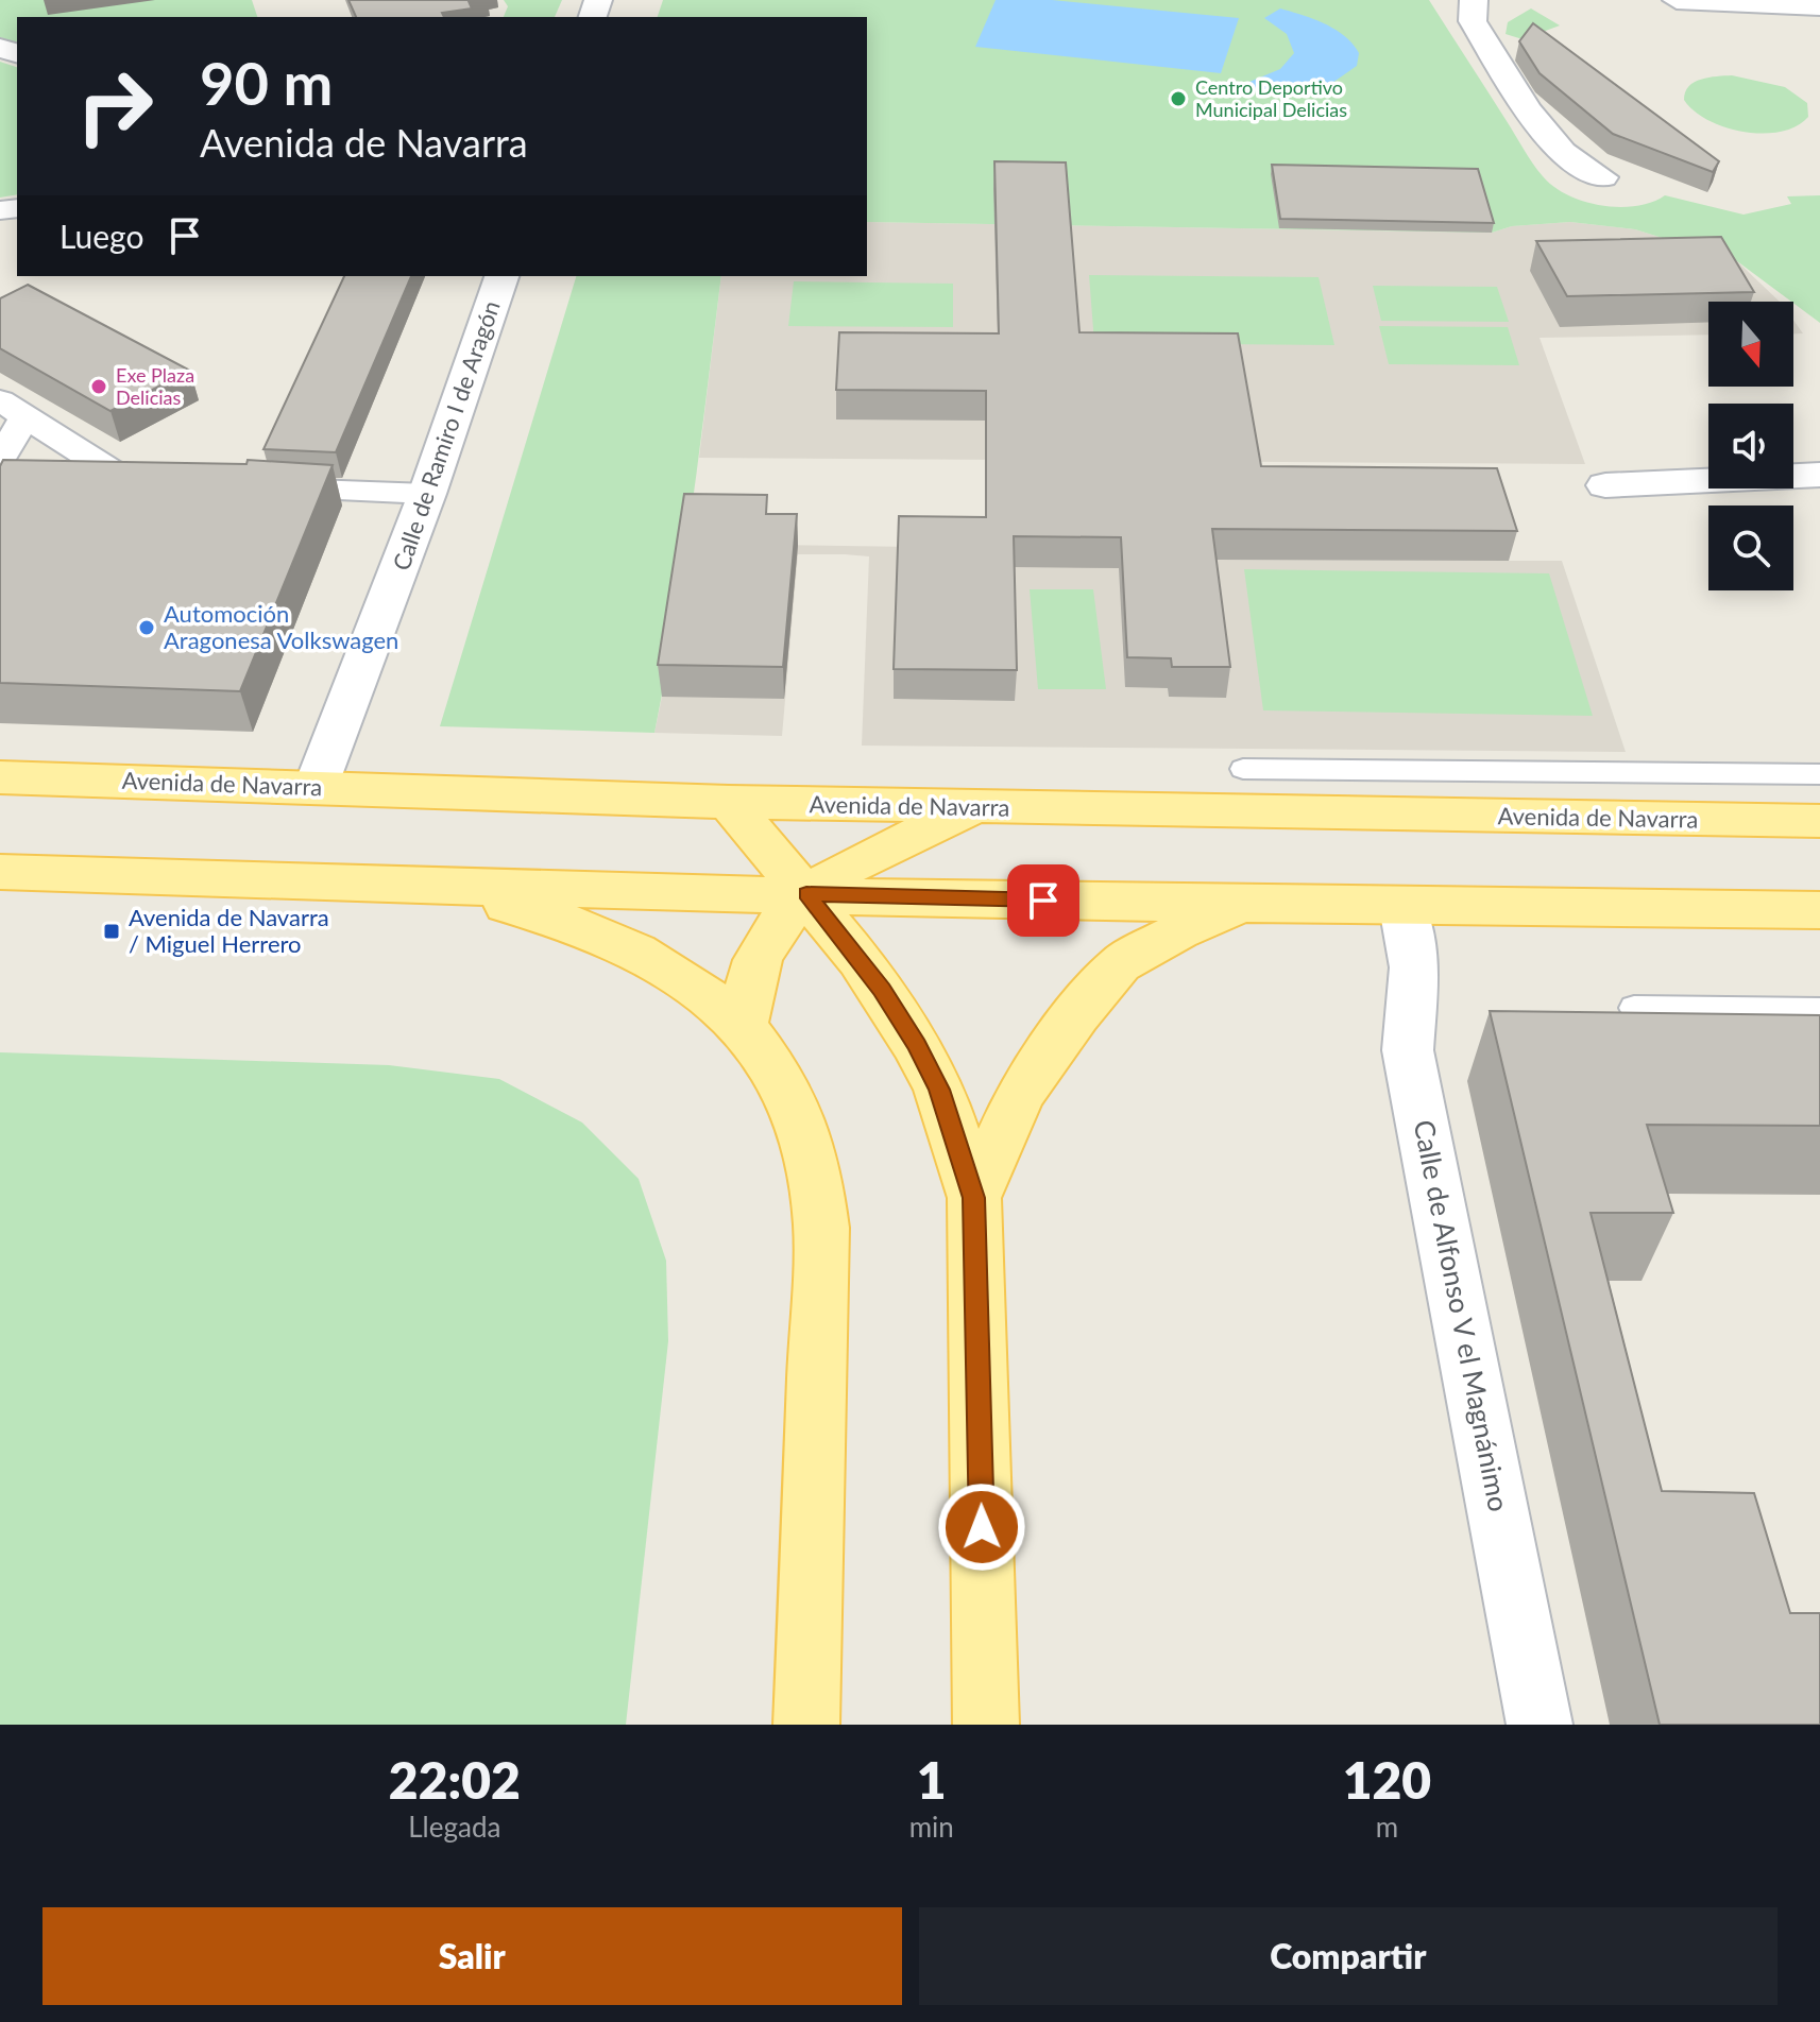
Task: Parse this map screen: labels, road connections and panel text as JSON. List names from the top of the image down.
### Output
{
  "streets": {
    "main road": ["Avenida de Navarra"],
    "street": ["Calle de Ramiro I de Aragón", "Calle de Alfonso V el Magnánimo"]
  },
  "crossings": [
    ["Calle de Ramiro I de Aragón", "Avenida de Navarra"]
  ],
  "places": {
    "other": ["Centro Deportivo Municipal Delicias", "Exe Plaza Delicias", "Automoción Aragonesa Volkswagen"],
    "transit": ["Avenida de Navarra / Miguel Herrero"]
  },
  "north": "bottom",
  "page": {
    "turn": ["90 m", "Avenida de Navarra"],
    "then": "Luego",
    "eta": [
      "22:02",
      "Llegada",
      "1",
      "min",
      "120",
      "m"
    ],
    "buttons": ["Salir", "Compartir"]
  }
}
